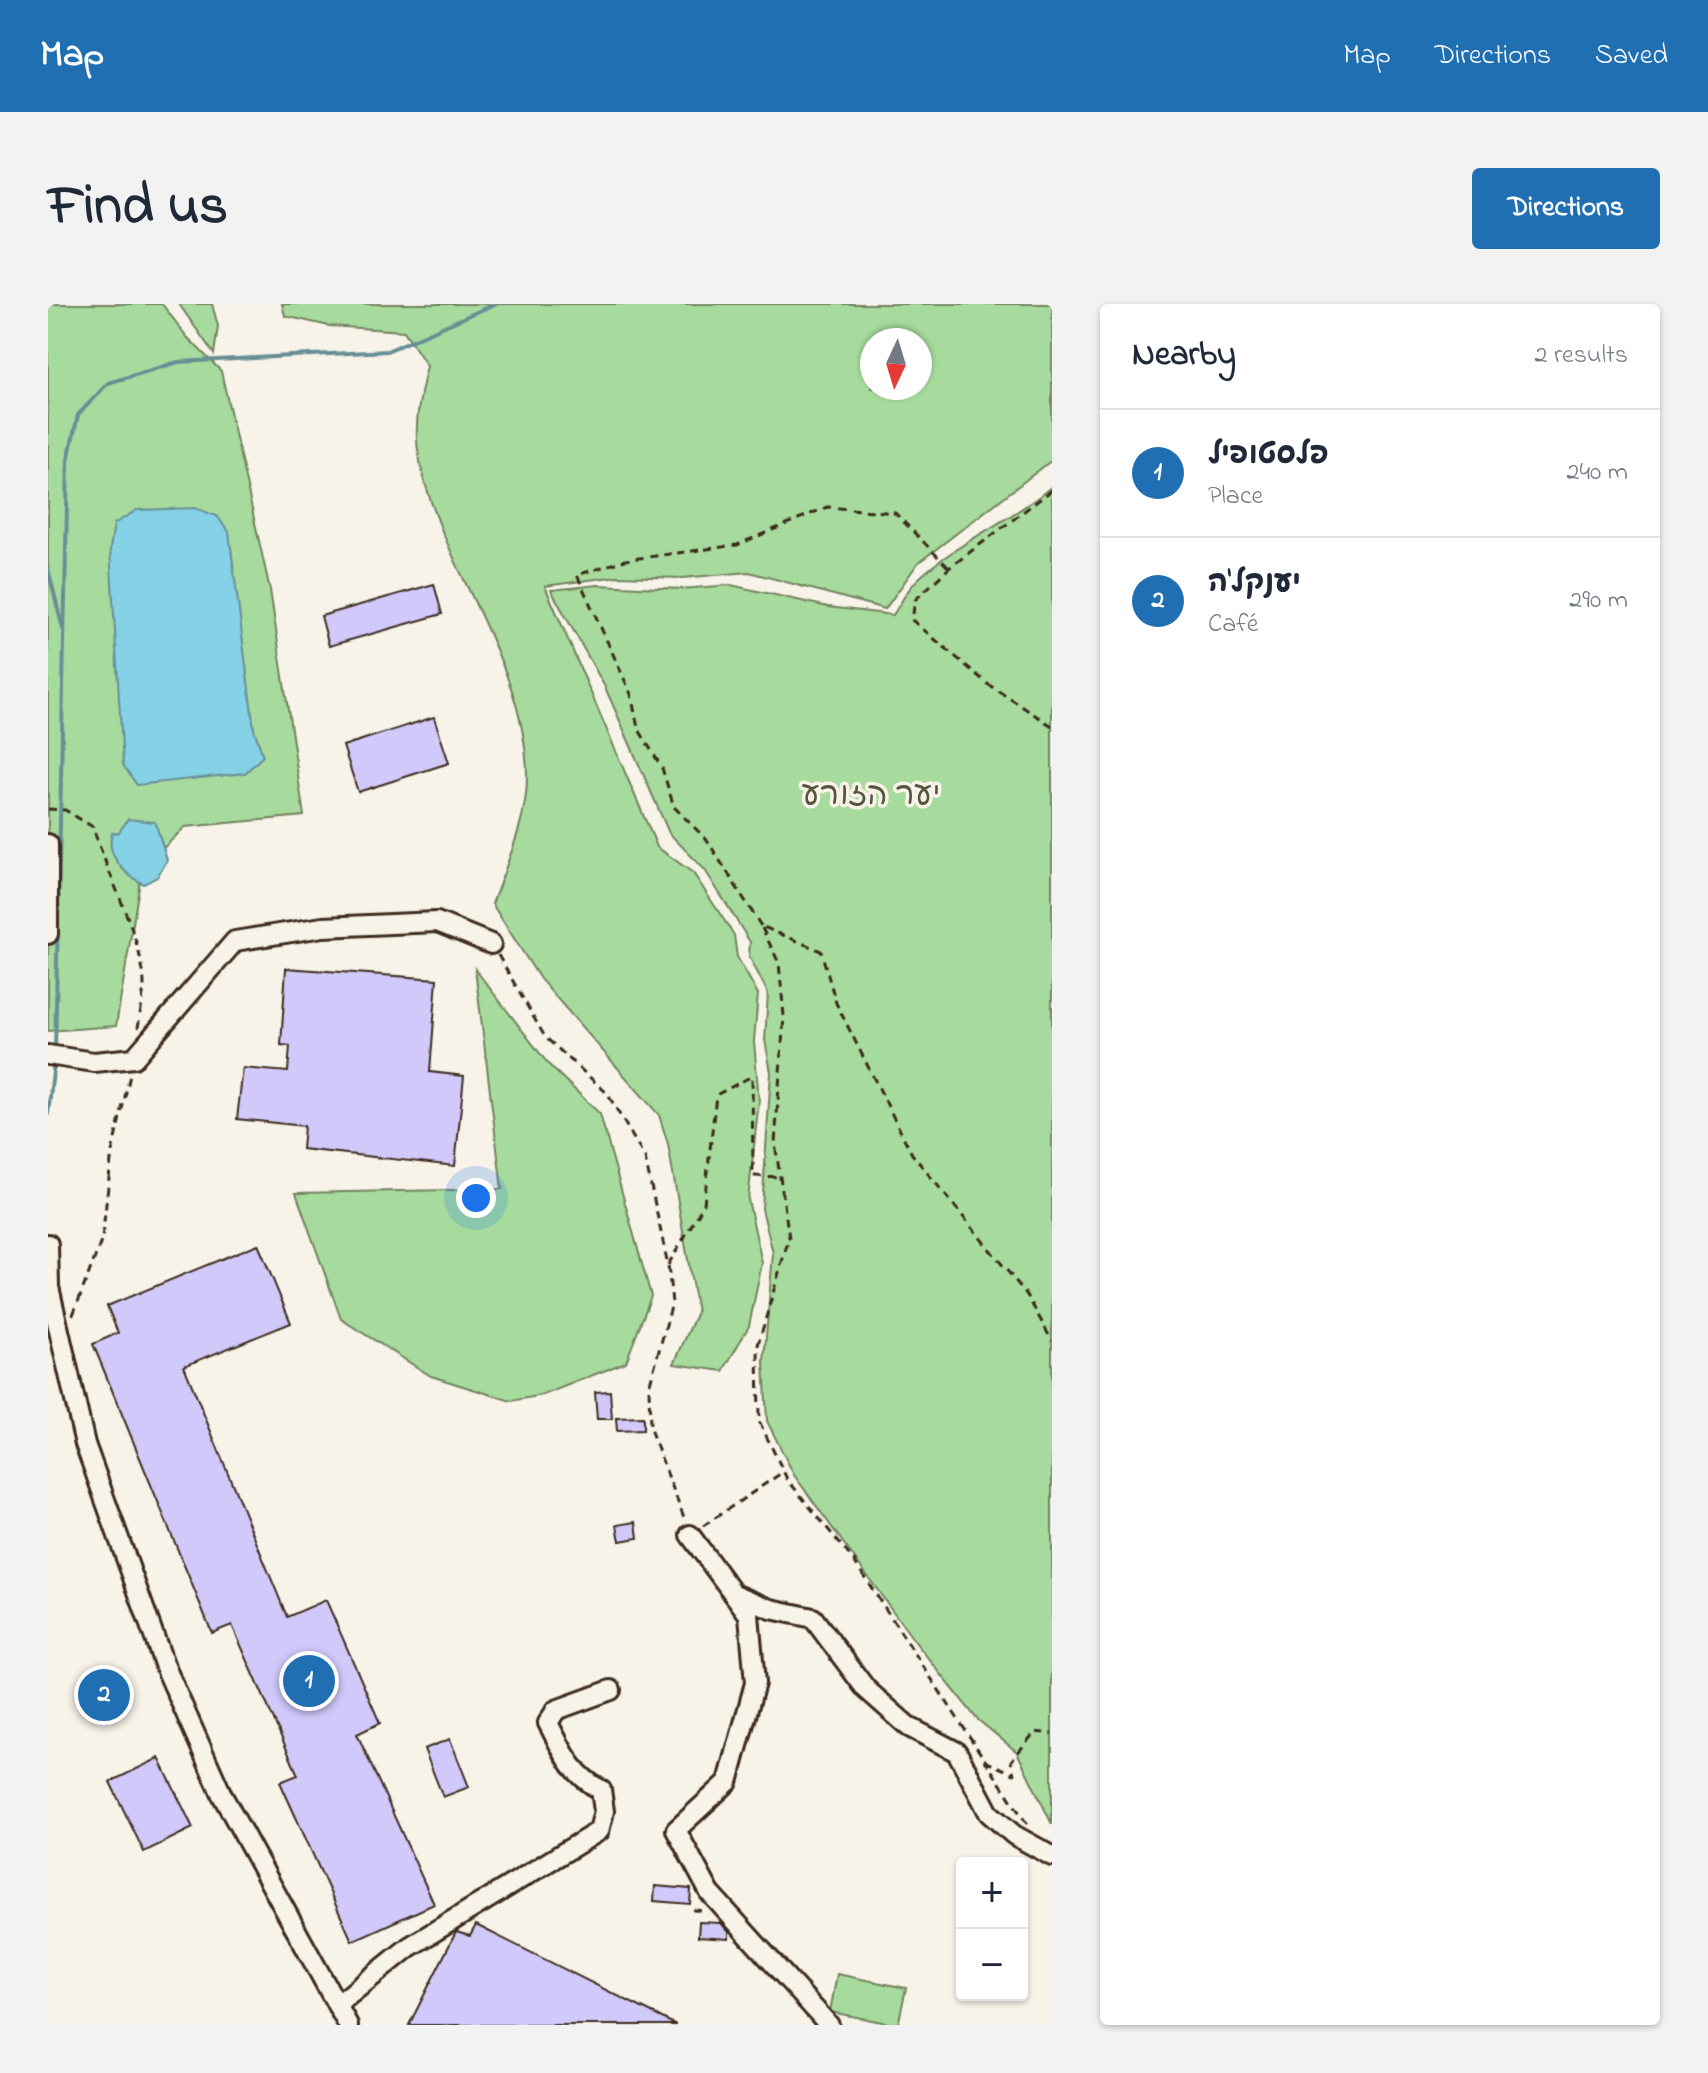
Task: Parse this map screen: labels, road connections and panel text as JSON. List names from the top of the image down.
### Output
{
  "parks": ["יער הזורע"],
  "north": "bottom",
  "page": {
    "header": "Map",
    "nav": ["Map", "Directions", "Saved"],
    "title": "Find us",
    "buttons": "Directions",
    "heading": ["Nearby", "2 results"],
    "list": [
      {
        "mark": "1",
        "name": "פלסטופיל",
        "note": "Place",
        "value": "240 m"
      },
      {
        "mark": "2",
        "name": "יענקל'ה",
        "note": "Café",
        "value": "290 m"
      }
    ],
    "pins": ["1", "2"],
    "map_buttons": ["+", "−"]
  }
}
